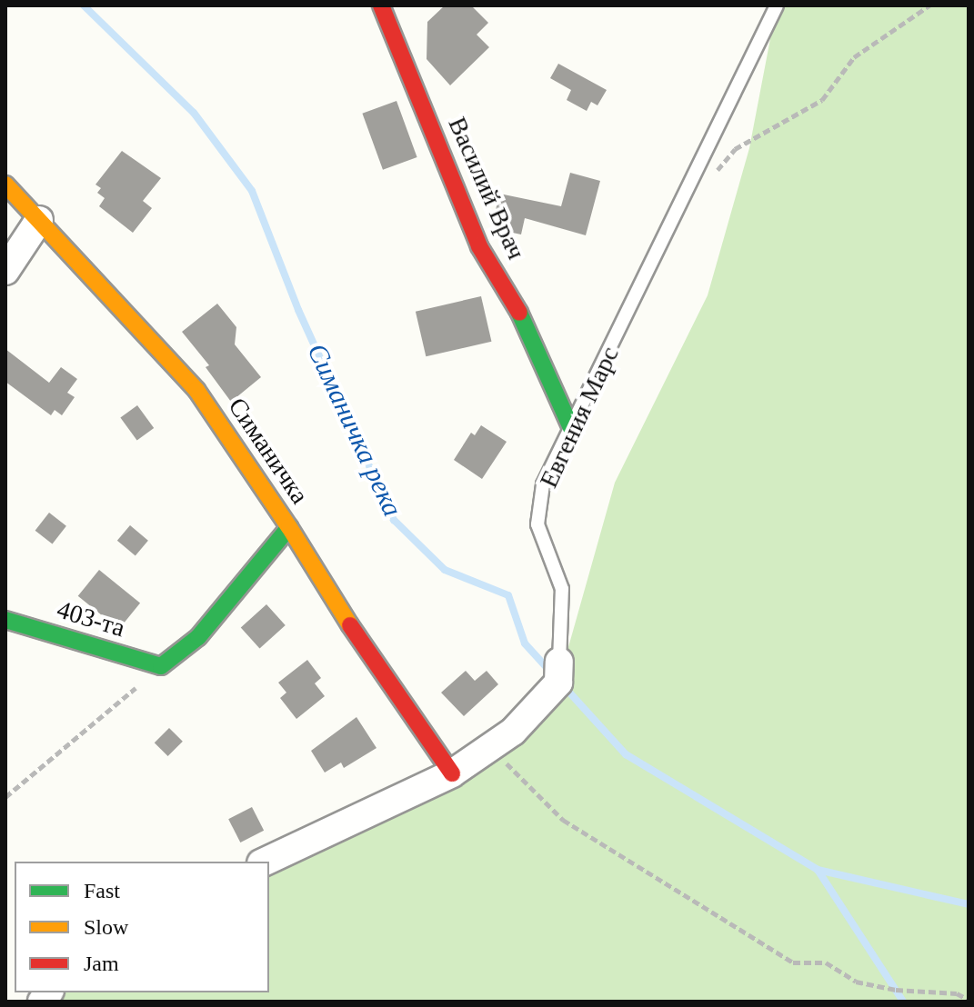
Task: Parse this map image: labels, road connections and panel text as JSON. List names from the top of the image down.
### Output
{
  "streets": {
    "street": [
      "Василий Врач",
      "Евгения Марс",
      "Симаничка",
      "403-та"
    ]
  },
  "crossings": [
    ["Василий Врач", "Евгения Марс"],
    ["Евгения Марс", "Симаничка"]
  ],
  "water": ["Симаничка река"],
  "legend": ["Fast", "Slow", "Jam"]
}
